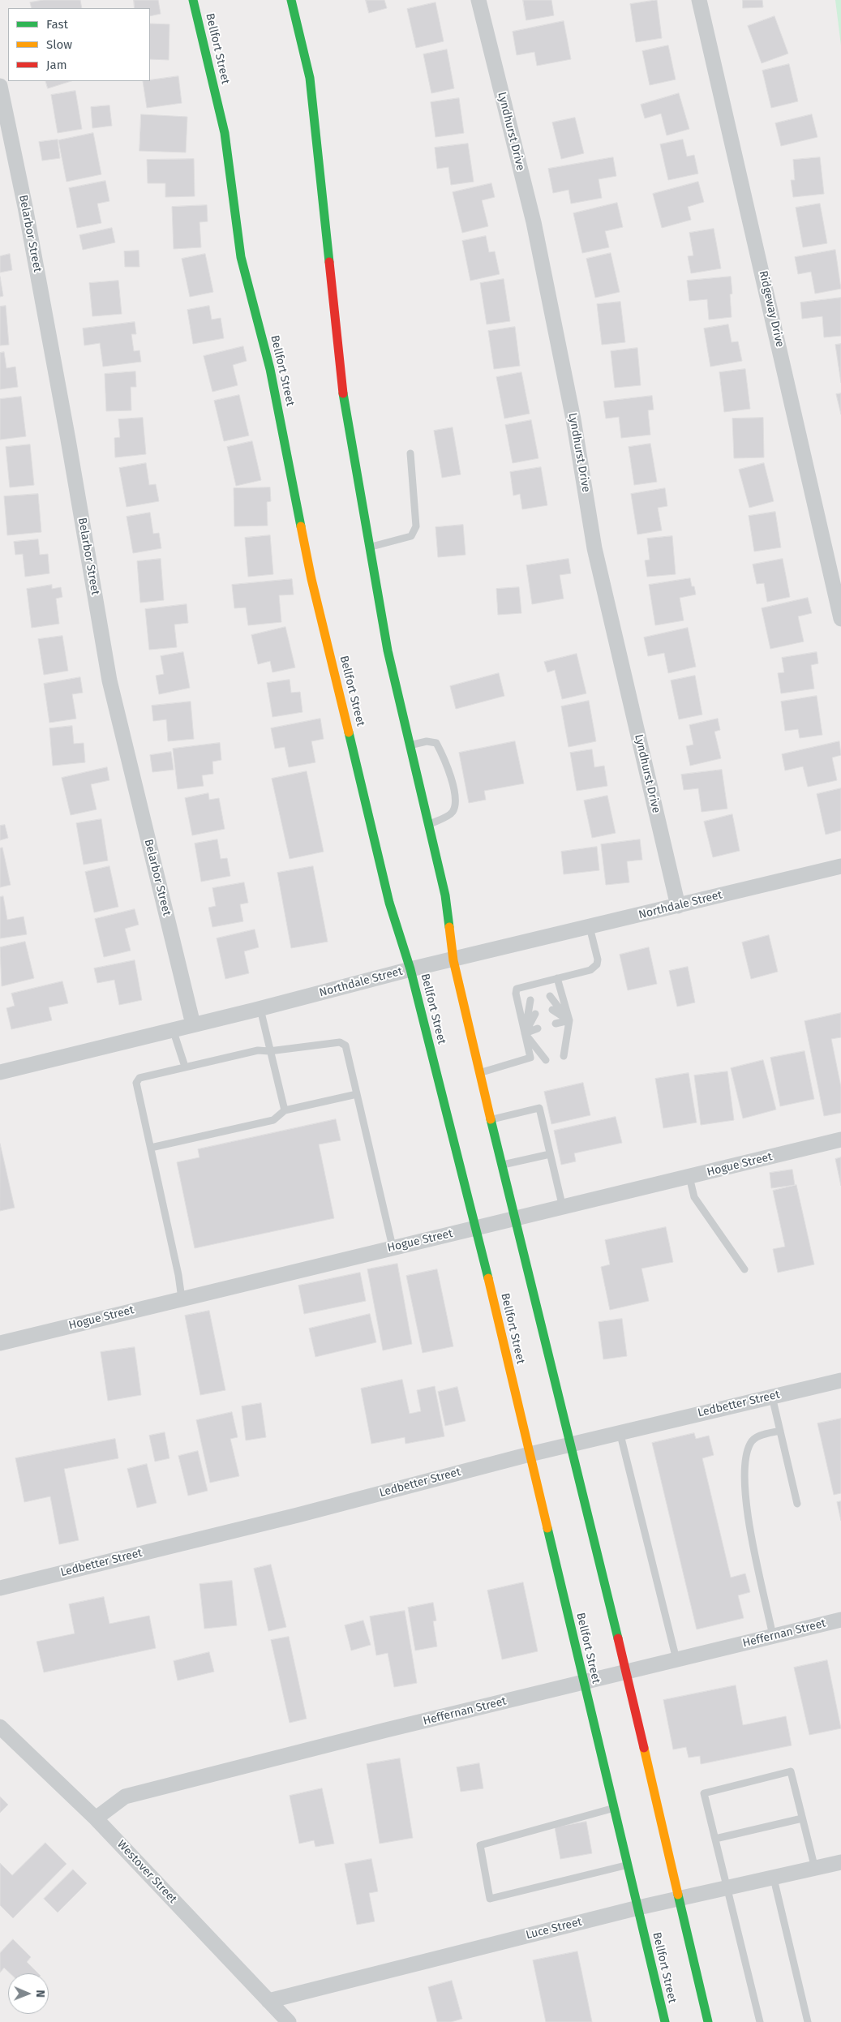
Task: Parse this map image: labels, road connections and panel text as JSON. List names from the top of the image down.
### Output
{
  "streets": {
    "main road": ["Bellfort Street"],
    "street": [
      "Lyndhurst Drive",
      "Belarbor Street",
      "Ridgeway Drive",
      "Northdale Street",
      "Hogue Street",
      "Ledbetter Street",
      "Heffernan Street",
      "Westover Street",
      "Luce Street"
    ]
  },
  "crossings": [
    ["Bellfort Street", "Northdale Street"],
    ["Bellfort Street", "Hogue Street"],
    ["Bellfort Street", "Ledbetter Street"],
    ["Bellfort Street", "Heffernan Street"],
    ["Bellfort Street", "Luce Street"],
    ["Lyndhurst Drive", "Northdale Street"],
    ["Belarbor Street", "Northdale Street"],
    ["Heffernan Street", "Westover Street"],
    ["Westover Street", "Luce Street"]
  ],
  "legend": ["Fast", "Slow", "Jam"],
  "north": "right"
}
